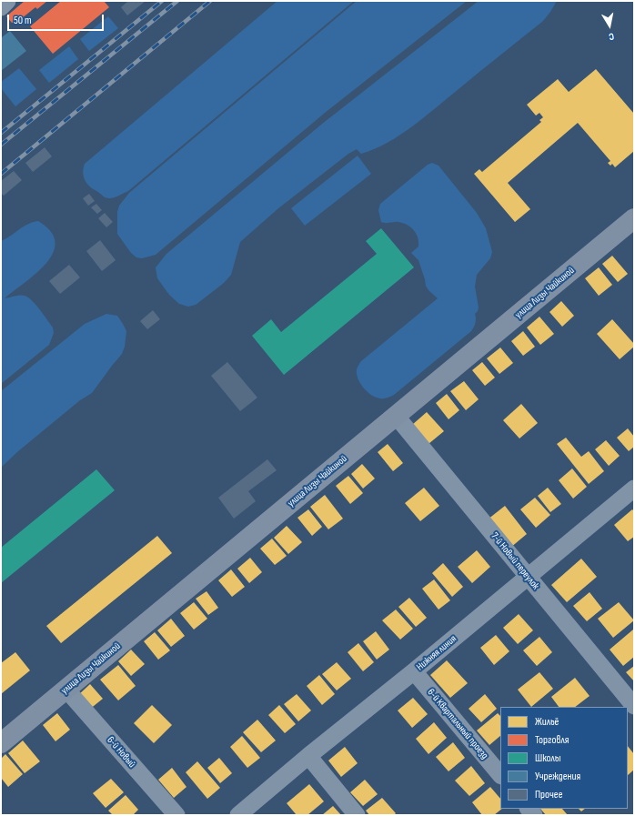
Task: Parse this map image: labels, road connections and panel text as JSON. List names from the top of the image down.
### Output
{
  "streets": {
    "main road": ["улица Лизы Чайкиной"],
    "street": [
      "7-й Новый переулок",
      "Нижняя линия",
      "6-й Квартальный проезд",
      "6-й Новый"
    ]
  },
  "crossings": [
    ["улица Лизы Чайкиной", "7-й Новый переулок"],
    ["улица Лизы Чайкиной", "6-й Новый"],
    ["7-й Новый переулок", "Нижняя линия"],
    ["Нижняя линия", "6-й Квартальный проезд"]
  ],
  "legend": [
    "Жильё",
    "Торговля",
    "Школы",
    "Учреждения",
    "Прочее"
  ],
  "scale_bar": "50 m",
  "north": "bottom"
}
